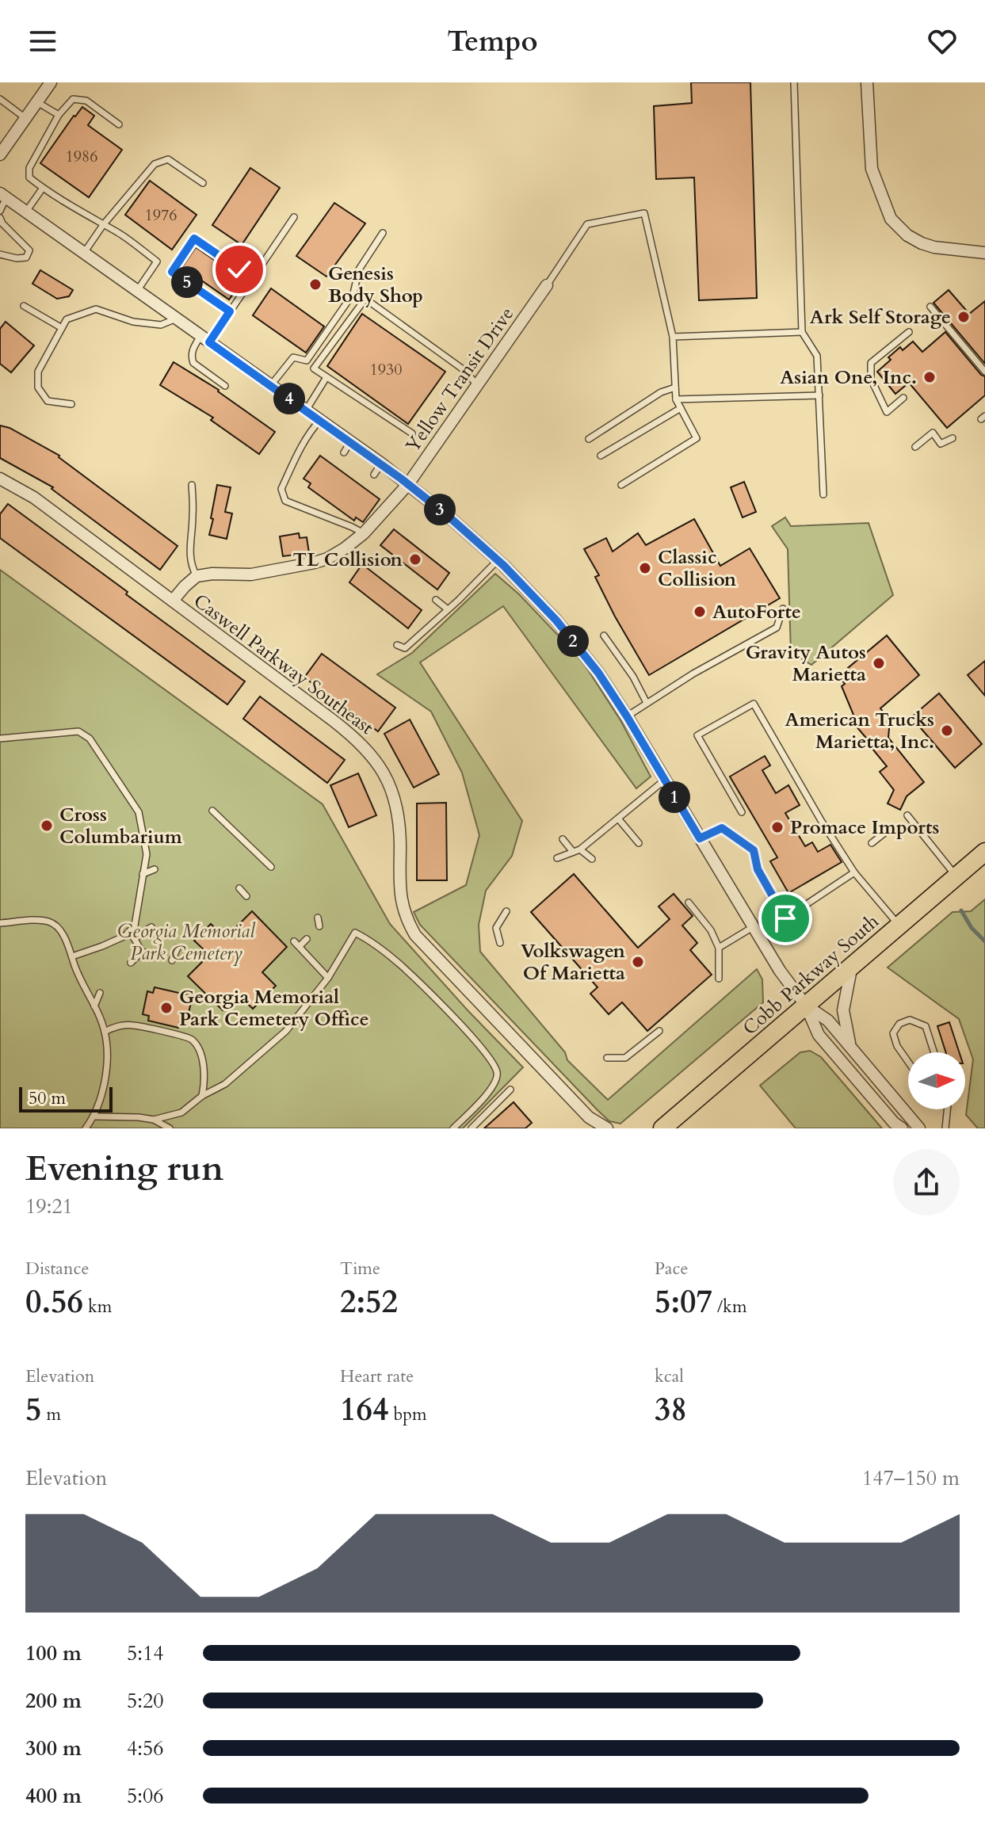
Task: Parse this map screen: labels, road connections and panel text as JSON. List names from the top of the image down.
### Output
{
  "streets": {
    "main road": ["Cobb Parkway South"],
    "street": ["Yellow Transit Drive", "Caswell Parkway Southeast"]
  },
  "parks": ["Georgia Memorial Park Cemetery"],
  "places": [
    "Genesis Body Shop",
    "Ark Self Storage",
    "Asian One, Inc.",
    "TL Collision",
    "Classic Collision",
    "AutoForte",
    "Gravity Autos Marietta",
    "American Trucks Marietta, Inc.",
    "Cross Columbarium",
    "Promace Imports",
    "Volkswagen Of Marietta",
    "Georgia Memorial Park Cemetery Office"
  ],
  "house_numbers": ["1986", "1976", "1930"],
  "scale_bar": "50 m",
  "north": "right",
  "page": {
    "header": "Tempo",
    "pins": [
      "5",
      "4",
      "3",
      "2",
      "1"
    ],
    "scale": "50 m",
    "heading": ["Evening run", "19:21"],
    "stats": [
      ["Distance", "0.56 km"],
      ["Time", "2:52"],
      ["Pace", "5:07 /km"],
      ["Elevation", "5 m"],
      ["Heart rate", "164 bpm"],
      ["kcal", "38"]
    ],
    "chart": ["Elevation", "147–150 m"],
    "list": [
      {
        "name": "100 m",
        "note": "5:14"
      },
      {
        "name": "200 m",
        "note": "5:20"
      },
      {
        "name": "300 m",
        "note": "4:56"
      },
      {
        "name": "400 m",
        "note": "5:06"
      }
    ]
  }
}
